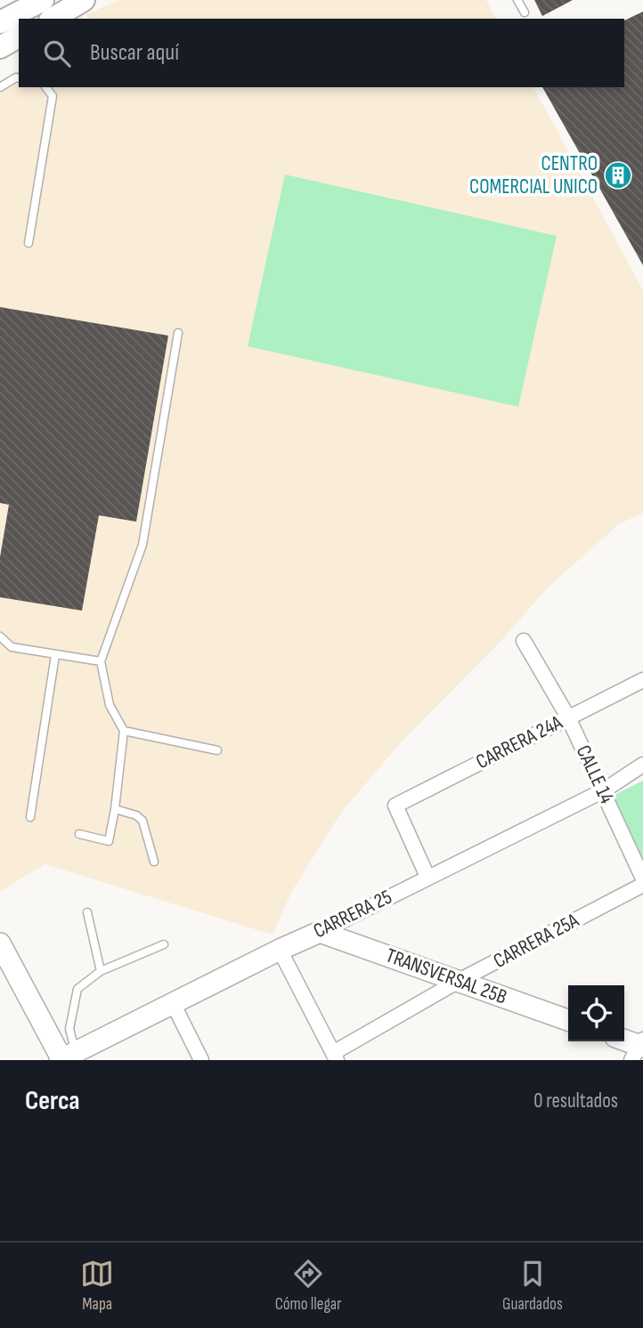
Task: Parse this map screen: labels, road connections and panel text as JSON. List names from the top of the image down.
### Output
{
  "streets": {
    "street": [
      "CARRERA 24A",
      "CALLE 14",
      "CARRERA 25",
      "CARRERA 25A",
      "TRANSVERSAL 25B"
    ]
  },
  "crossings": [
    ["CARRERA 24A", "CALLE 14"],
    ["CARRERA 24A", "CARRERA 25"],
    ["CALLE 14", "CARRERA 25"],
    ["CARRERA 25", "TRANSVERSAL 25B"],
    ["CARRERA 25A", "TRANSVERSAL 25B"]
  ],
  "places": {
    "building": ["CENTRO COMERCIAL UNICO"]
  },
  "page": {
    "search": "Buscar aquí",
    "heading": ["Cerca", "0 resultados"],
    "nav": ["Mapa", "Cómo llegar", "Guardados"]
  }
}
